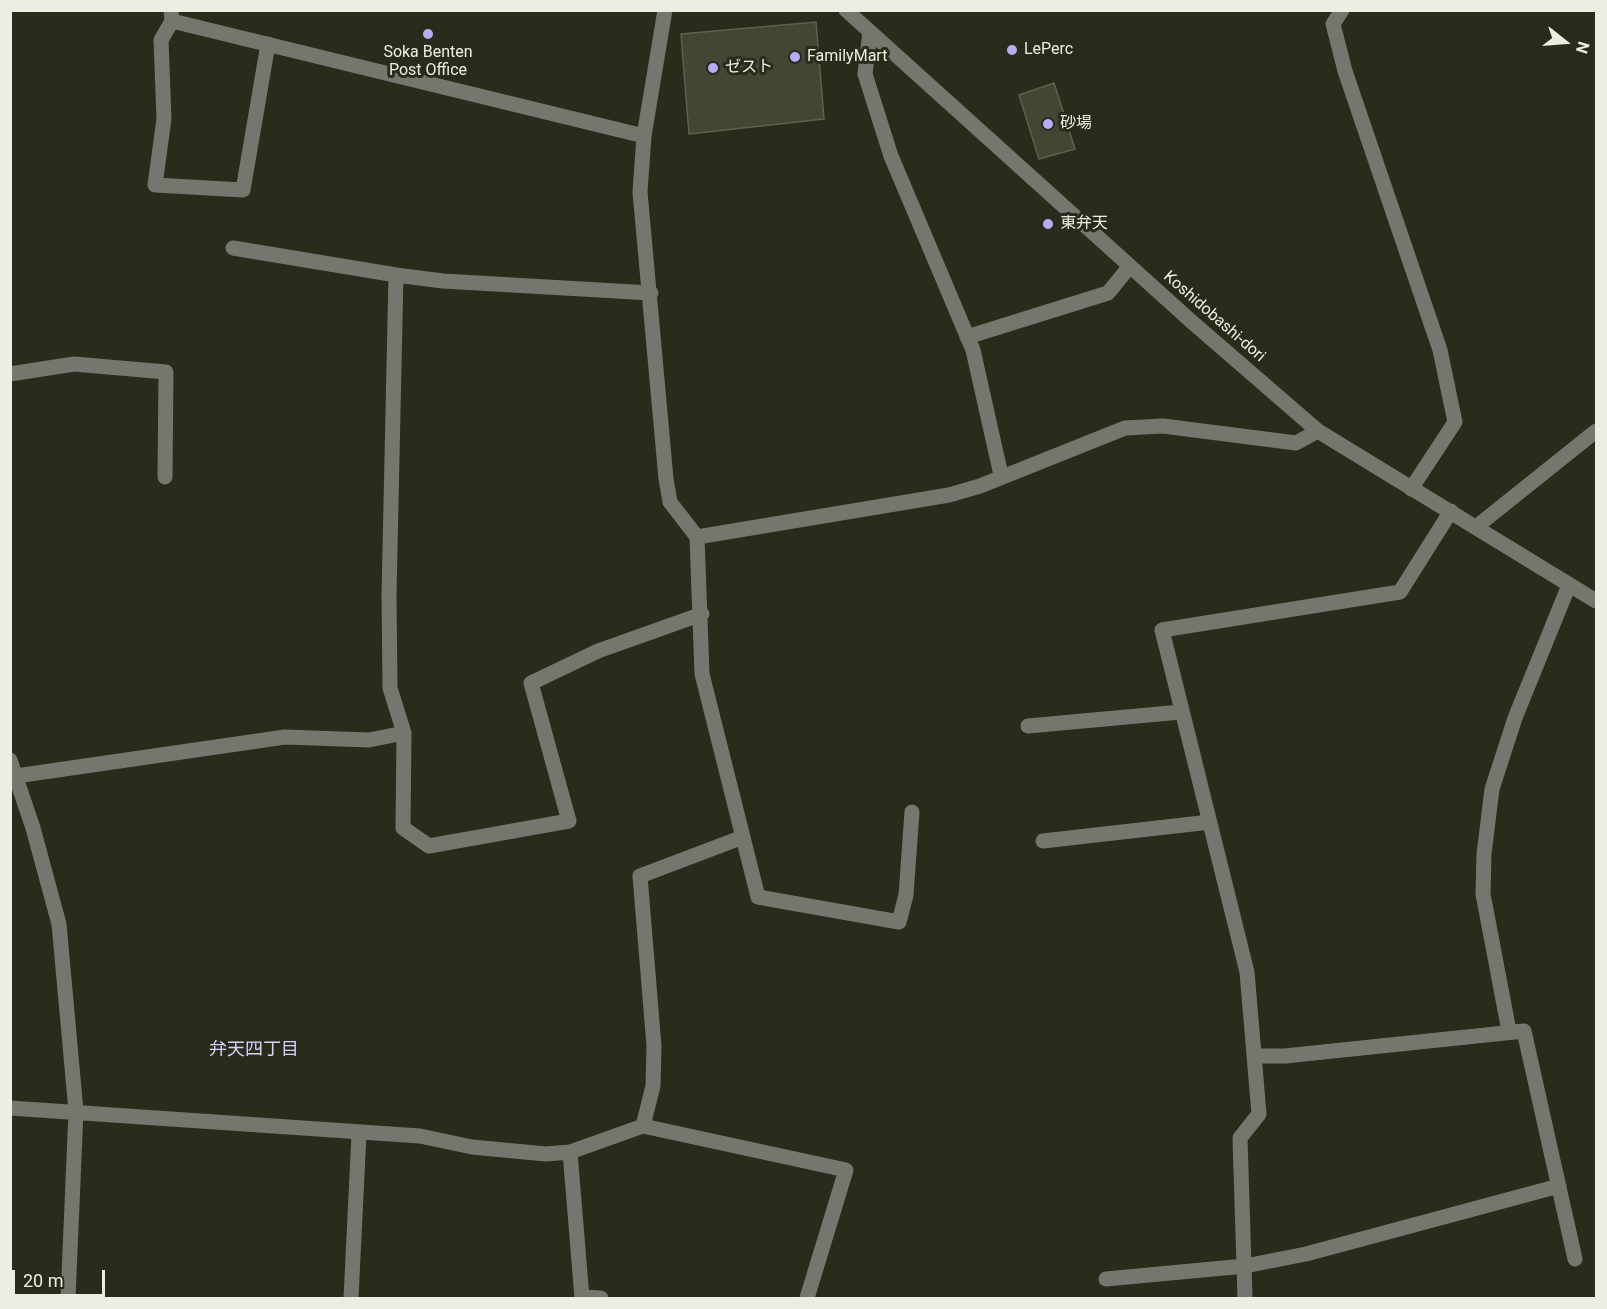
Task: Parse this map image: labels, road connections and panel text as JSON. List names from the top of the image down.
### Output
{
  "streets": {
    "street": ["Koshidobashi-dori"]
  },
  "districts": ["弁天四丁目"],
  "places": [
    "Soka Benten Post Office",
    "LePerc",
    "FamilyMart",
    "ゼスト",
    "砂場",
    "東弁天"
  ],
  "scale_bar": "20 m",
  "north": "right"
}
